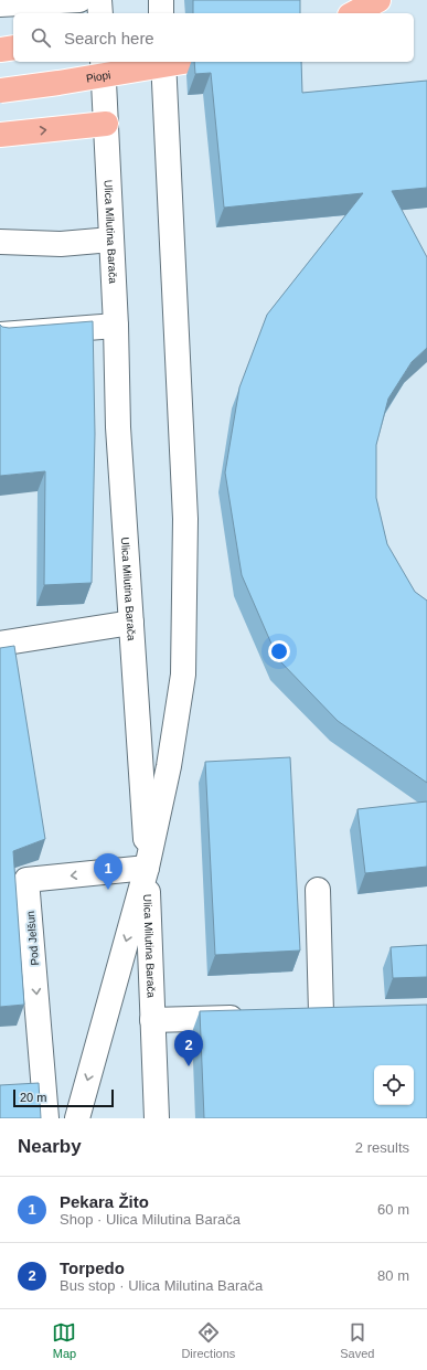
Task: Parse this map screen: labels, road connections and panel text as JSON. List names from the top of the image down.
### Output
{
  "streets": {
    "main road": ["Piopi"],
    "street": ["Ulica Milutina Barača", "Pod Jelšun"]
  },
  "crossings": [
    ["Ulica Milutina Barača", "Pod Jelšun"]
  ],
  "scale_bar": "20 m",
  "page": {
    "search": "Search here",
    "pins": ["1", "2"],
    "scale": "20 m",
    "heading": ["Nearby", "2 results"],
    "list": [
      {
        "mark": "1",
        "name": "Pekara Žito",
        "note": "Shop · Ulica Milutina Barača",
        "value": "60 m"
      },
      {
        "mark": "2",
        "name": "Torpedo",
        "note": "Bus stop · Ulica Milutina Barača",
        "value": "80 m"
      }
    ],
    "nav": ["Map", "Directions", "Saved"]
  }
}
